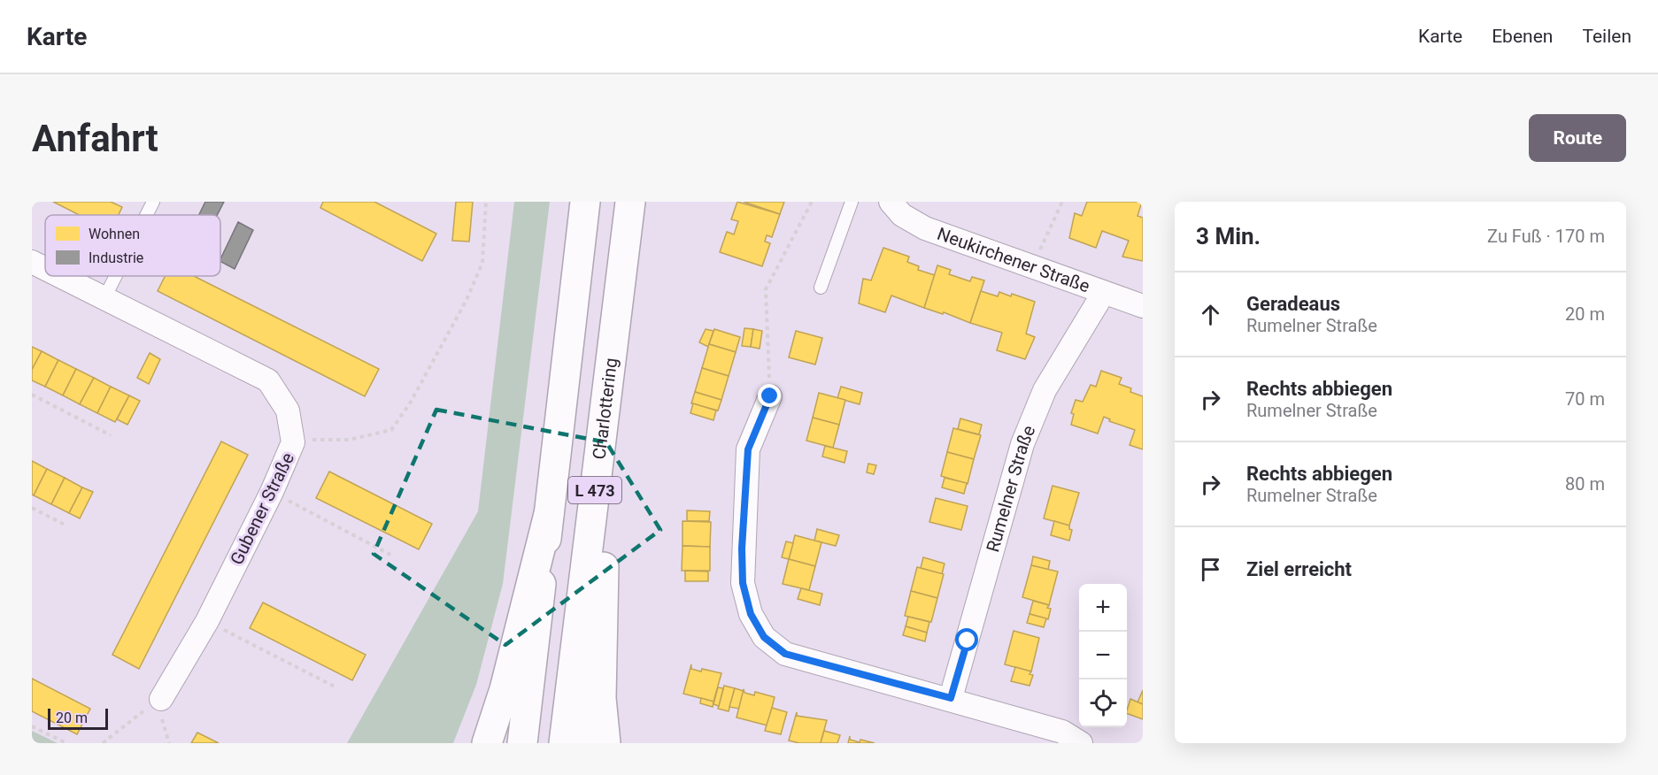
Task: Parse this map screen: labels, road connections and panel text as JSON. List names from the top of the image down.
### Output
{
  "streets": {
    "highway": ["Charlottering", "L 473"],
    "street": ["Neukirchener Straße", "Rumelner Straße", "Gubener Straße"]
  },
  "crossings": [
    ["Neukirchener Straße", "Rumelner Straße"]
  ],
  "legend": ["Wohnen", "Industrie"],
  "scale_bar": "20 m",
  "page": {
    "header": "Karte",
    "nav": ["Karte", "Ebenen", "Teilen"],
    "buttons": "Route",
    "title": "Anfahrt",
    "heading": ["3 Min.", "Zu Fuß · 170 m"],
    "list": [
      ["Geradeaus", "Rumelner Straße", "20 m"],
      ["Rechts abbiegen", "Rumelner Straße", "70 m"],
      ["Rechts abbiegen", "Rumelner Straße", "80 m"],
      "Ziel erreicht"
    ],
    "map_buttons": ["+", "−"],
    "scale": "20 m"
  }
}
